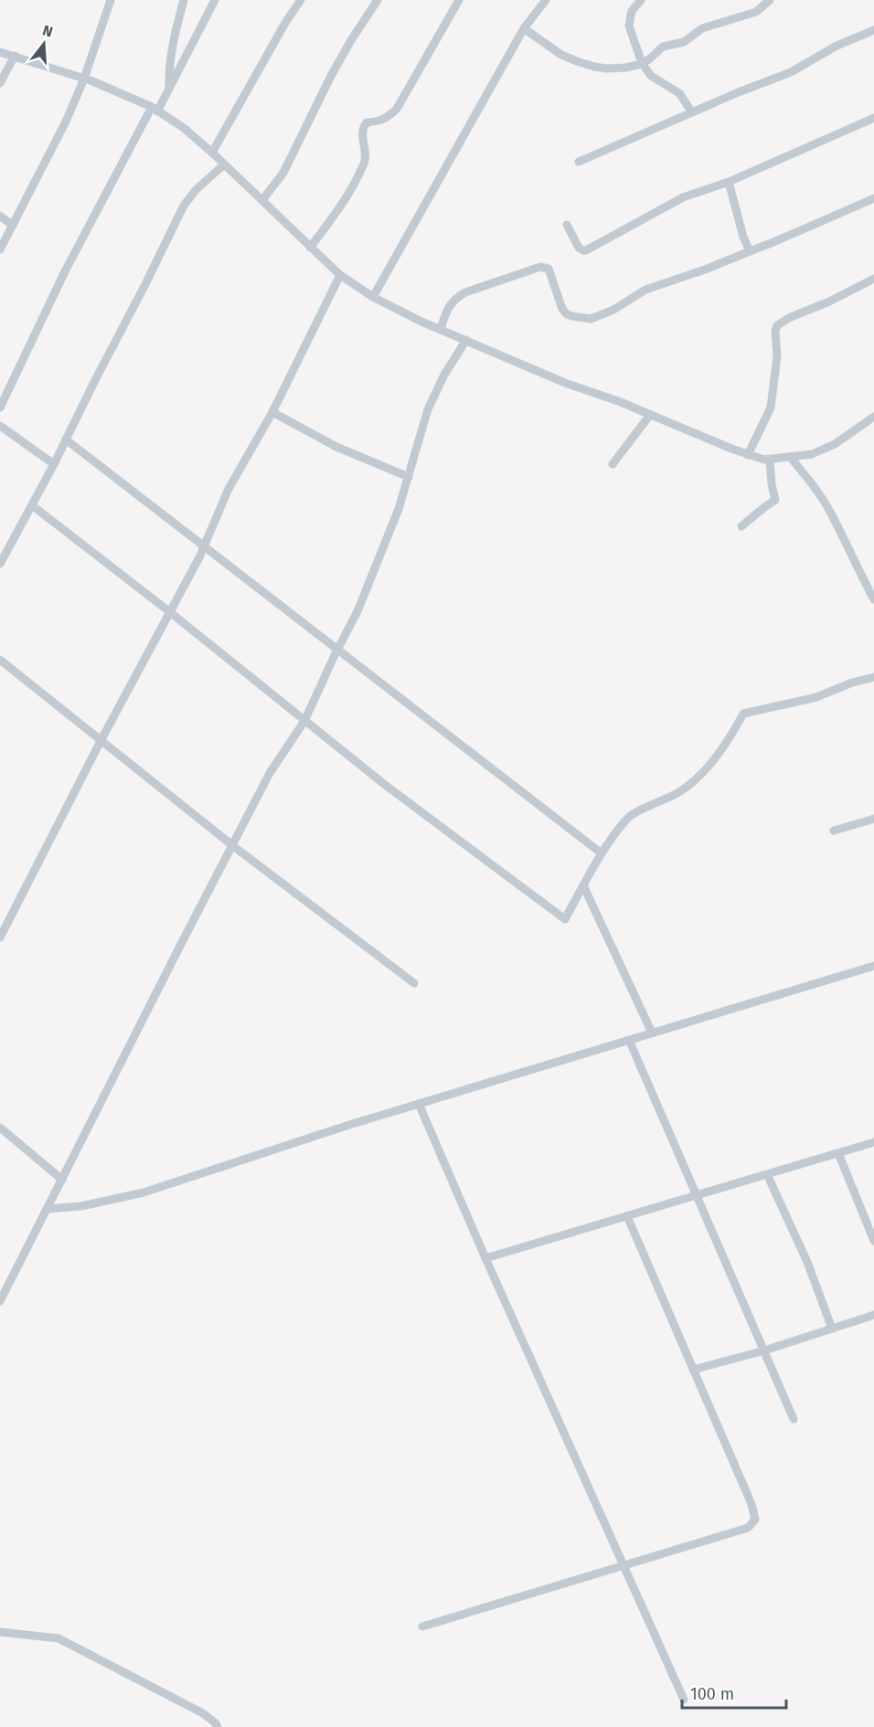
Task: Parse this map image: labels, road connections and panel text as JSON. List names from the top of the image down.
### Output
{
  "scale_bar": "100 m",
  "north": "top"
}
